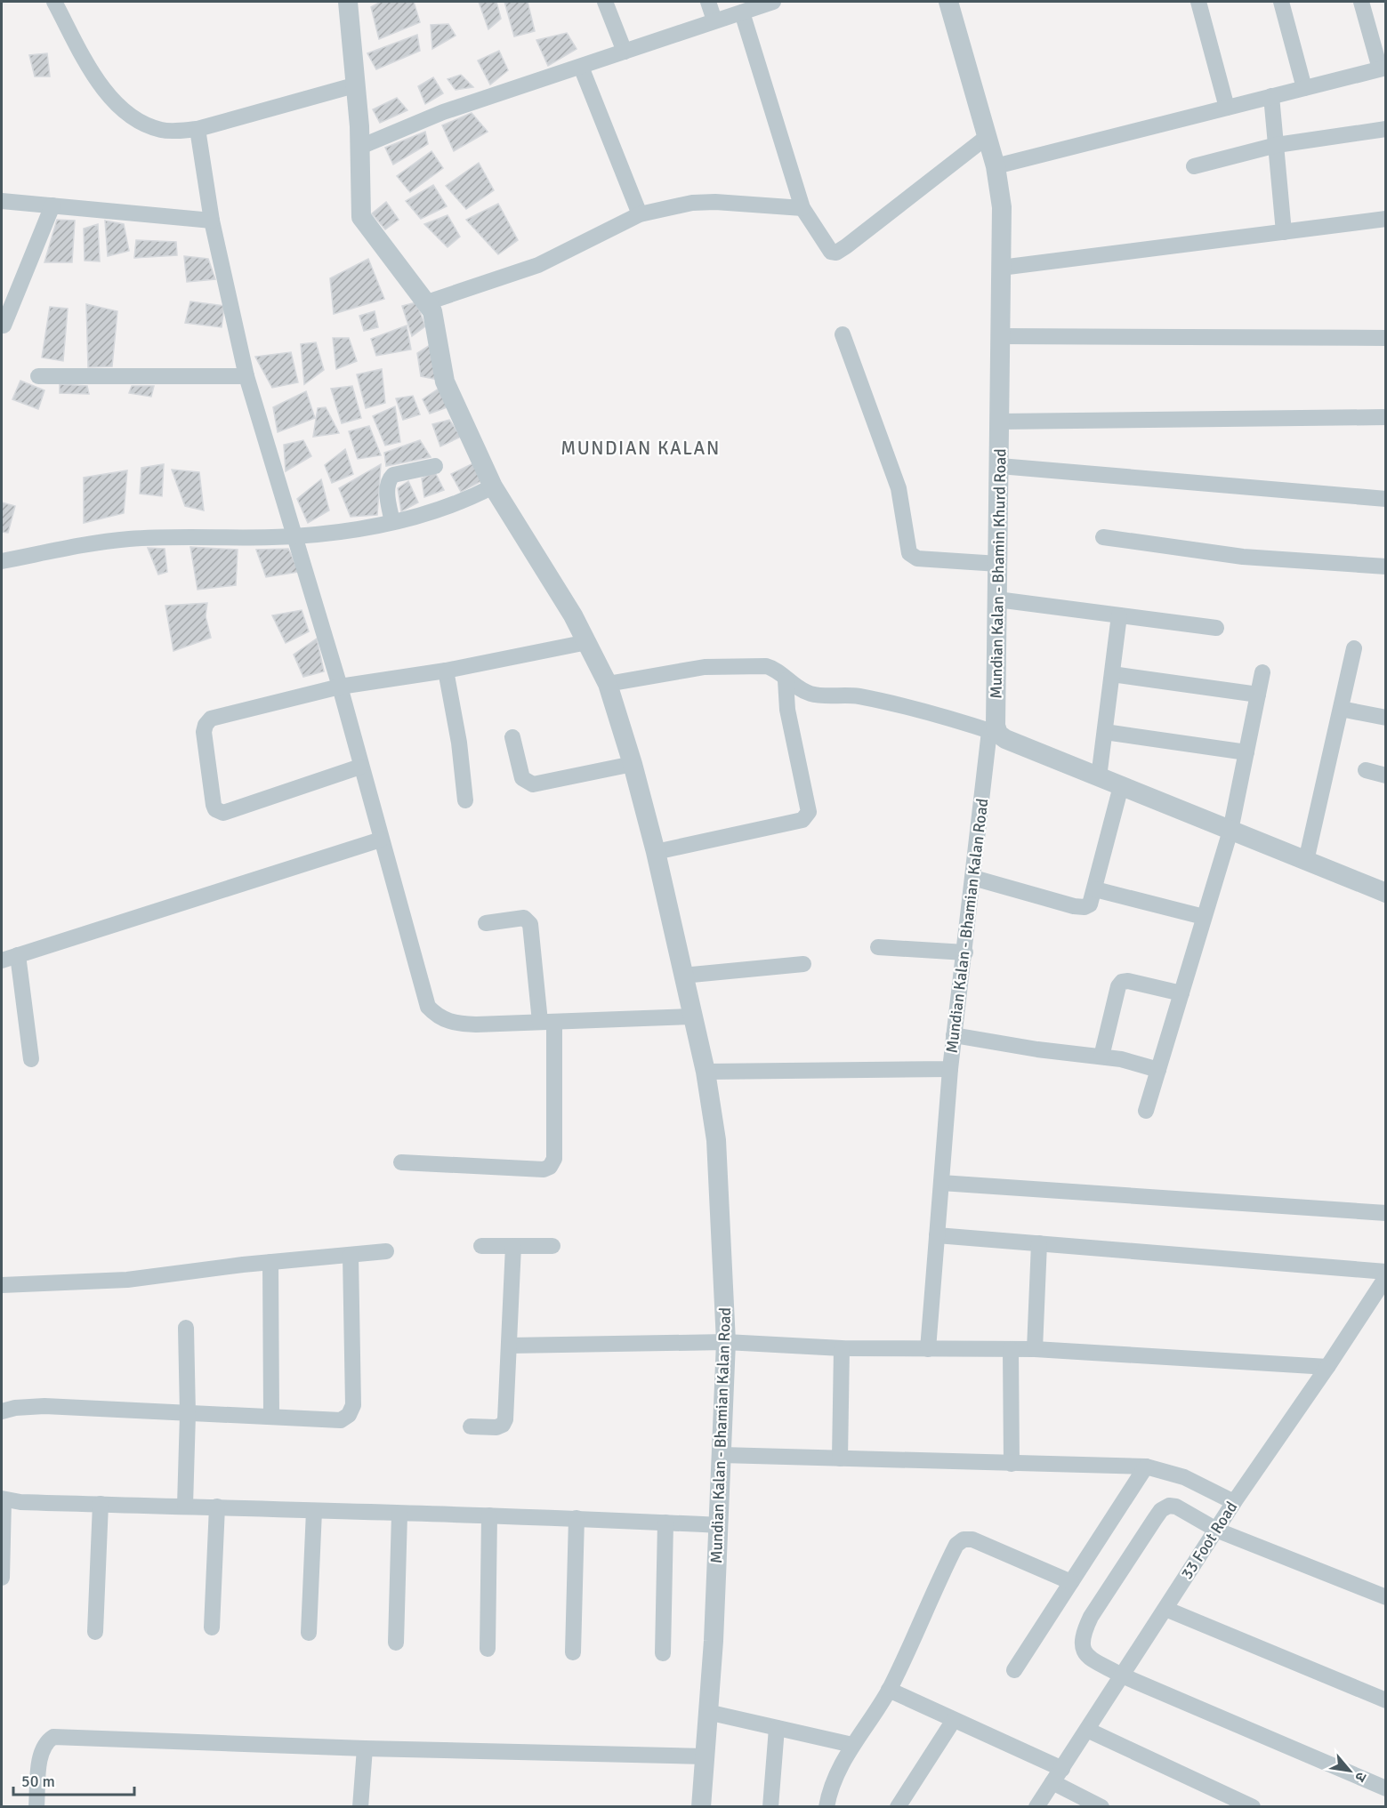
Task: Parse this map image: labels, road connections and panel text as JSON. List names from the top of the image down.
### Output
{
  "streets": {
    "street": ["Mundian Kalan - Bhamin Khurd Road", "Mundian Kalan - Bhamian Kalan Road", "33 Foot Road"]
  },
  "crossings": [
    ["Mundian Kalan - Bhamin Khurd Road", "Mundian Kalan - Bhamian Kalan Road"]
  ],
  "districts": ["MUNDIAN KALAN"],
  "scale_bar": "50 m",
  "north": "bottom right"
}
